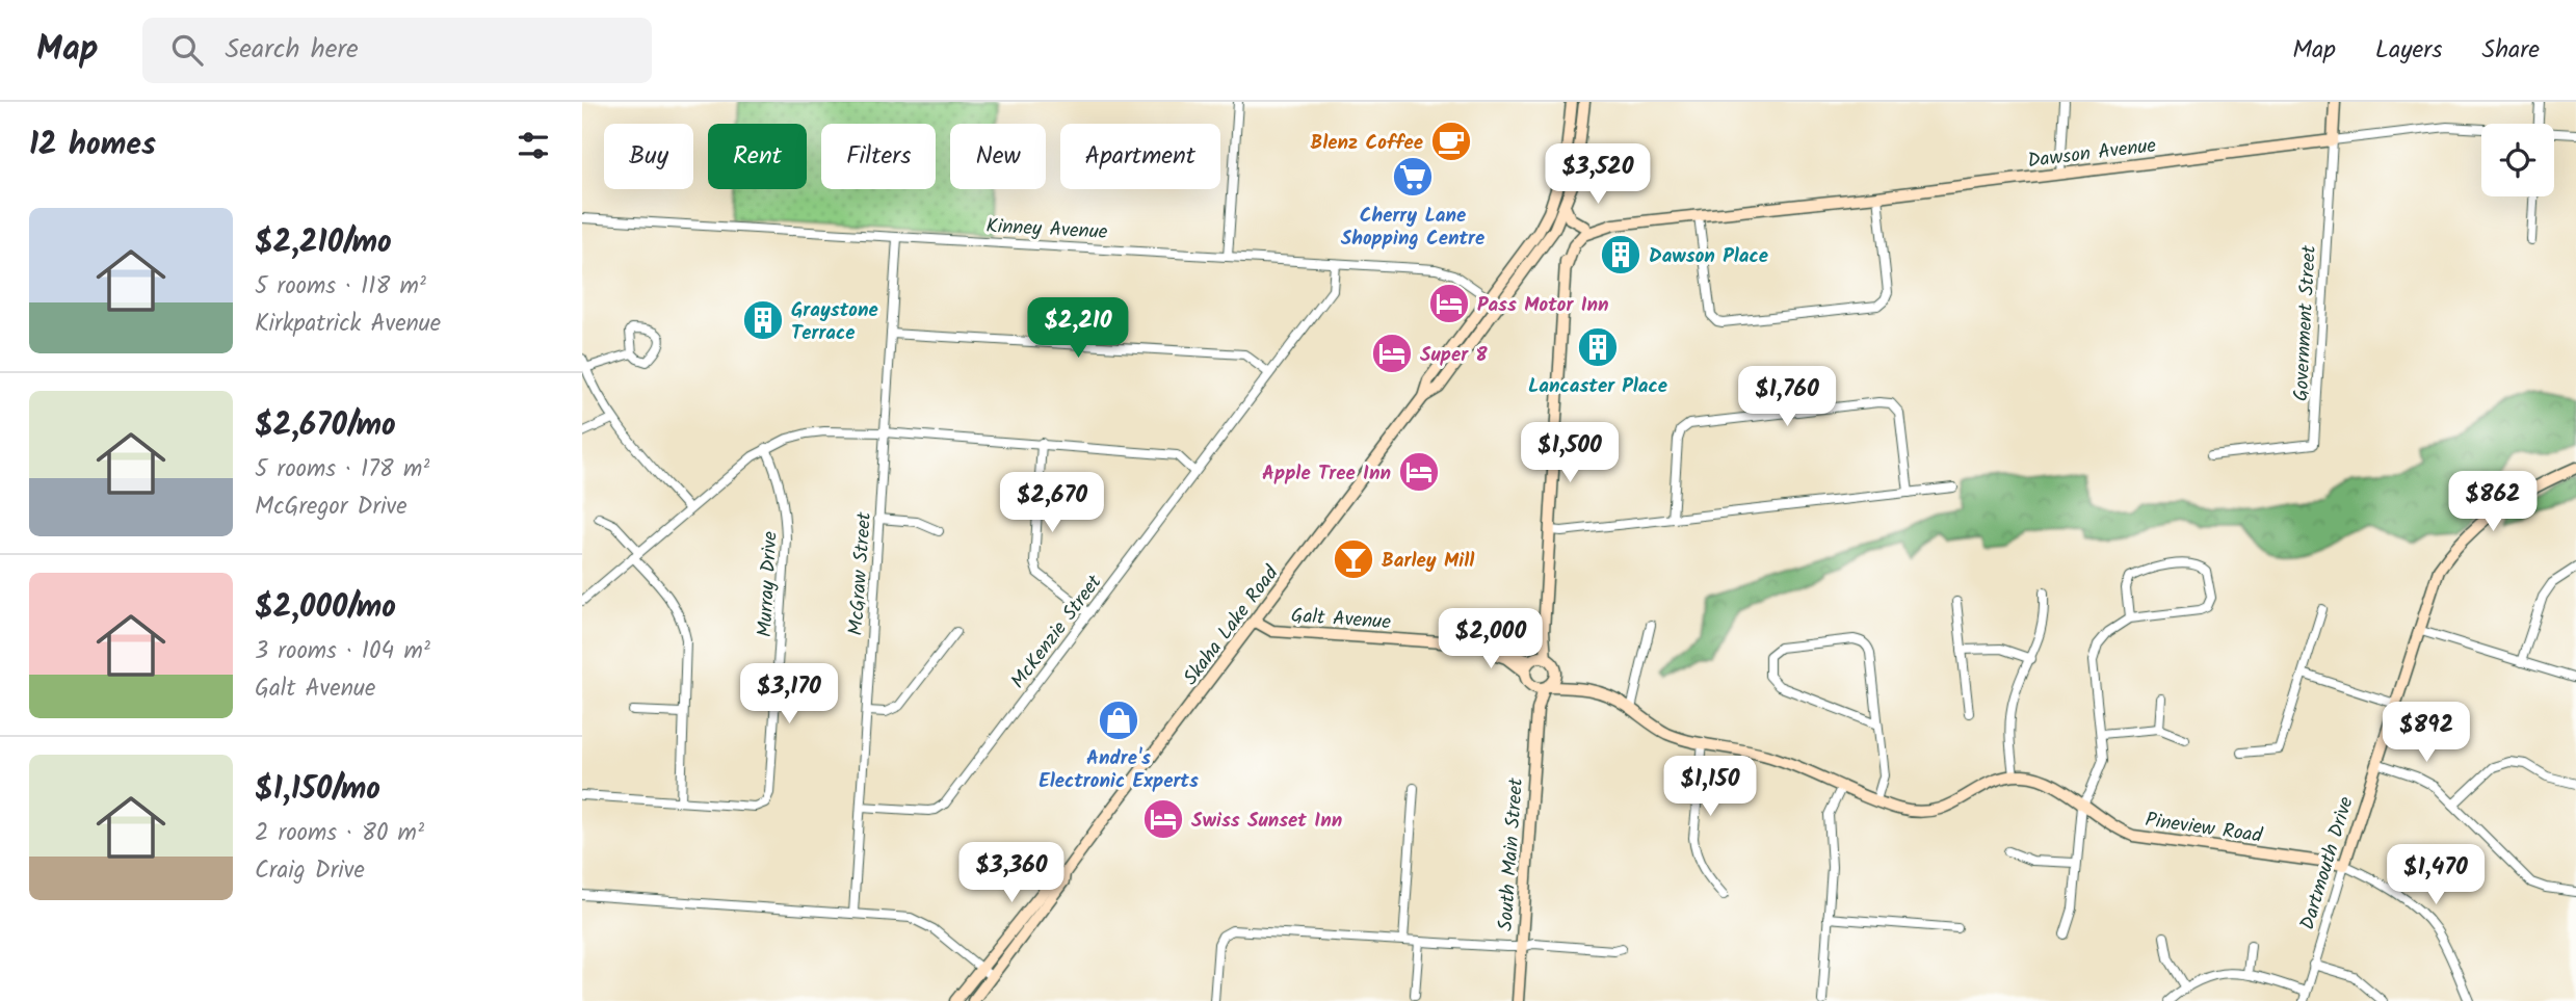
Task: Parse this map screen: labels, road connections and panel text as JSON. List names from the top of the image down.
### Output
{
  "streets": {
    "street": [
      "Dawson Avenue",
      "Kinney Avenue",
      "Government Street",
      "McGraw Street",
      "Murray Drive",
      "Galt Avenue",
      "Skaha Lake Road",
      "McKenzie Street",
      "Pineview Road",
      "South Main Street",
      "Dartmouth Drive"
    ]
  },
  "crossings": [
    ["Dawson Avenue", "Government Street"],
    ["Kinney Avenue", "McGraw Street"],
    ["Kinney Avenue", "Skaha Lake Road"],
    ["Kinney Avenue", "McKenzie Street"],
    ["McGraw Street", "McKenzie Street"],
    ["Galt Avenue", "Skaha Lake Road"],
    ["Galt Avenue", "South Main Street"],
    ["Pineview Road", "Dartmouth Drive"]
  ],
  "places": {
    "cafe": ["Blenz Coffee"],
    "supermarket": ["Cherry Lane Shopping Centre"],
    "building": ["Dawson Place", "Graystone Terrace", "Lancaster Place"],
    "hotel": [
      "Pass Motor Inn",
      "Super 8",
      "Apple Tree Inn",
      "Swiss Sunset Inn"
    ],
    "bar": ["Barley Mill"],
    "shop": ["Andre's Electronic Experts"]
  },
  "page": {
    "header": "Map",
    "search": "Search here",
    "nav": ["Map", "Layers", "Share"],
    "heading": "12 homes",
    "chip": [
      "Buy",
      "Rent",
      "Filters",
      "New",
      "Apartment"
    ],
    "price": [
      "$3,520",
      "$2,210",
      "$1,760",
      "$1,500",
      "$862",
      "$2,670",
      "$2,000",
      "$3,170",
      "$892",
      "$1,150",
      "$3,360",
      "$1,470"
    ],
    "list": [
      {
        "name": "$2,210/mo",
        "note": "5 rooms · 118 m² · Kirkpatrick Avenue"
      },
      {
        "name": "$2,670/mo",
        "note": "5 rooms · 178 m² · McGregor Drive"
      },
      {
        "name": "$2,000/mo",
        "note": "3 rooms · 104 m² · Galt Avenue"
      },
      {
        "name": "$1,150/mo",
        "note": "2 rooms · 80 m² · Craig Drive"
      }
    ]
  }
}
